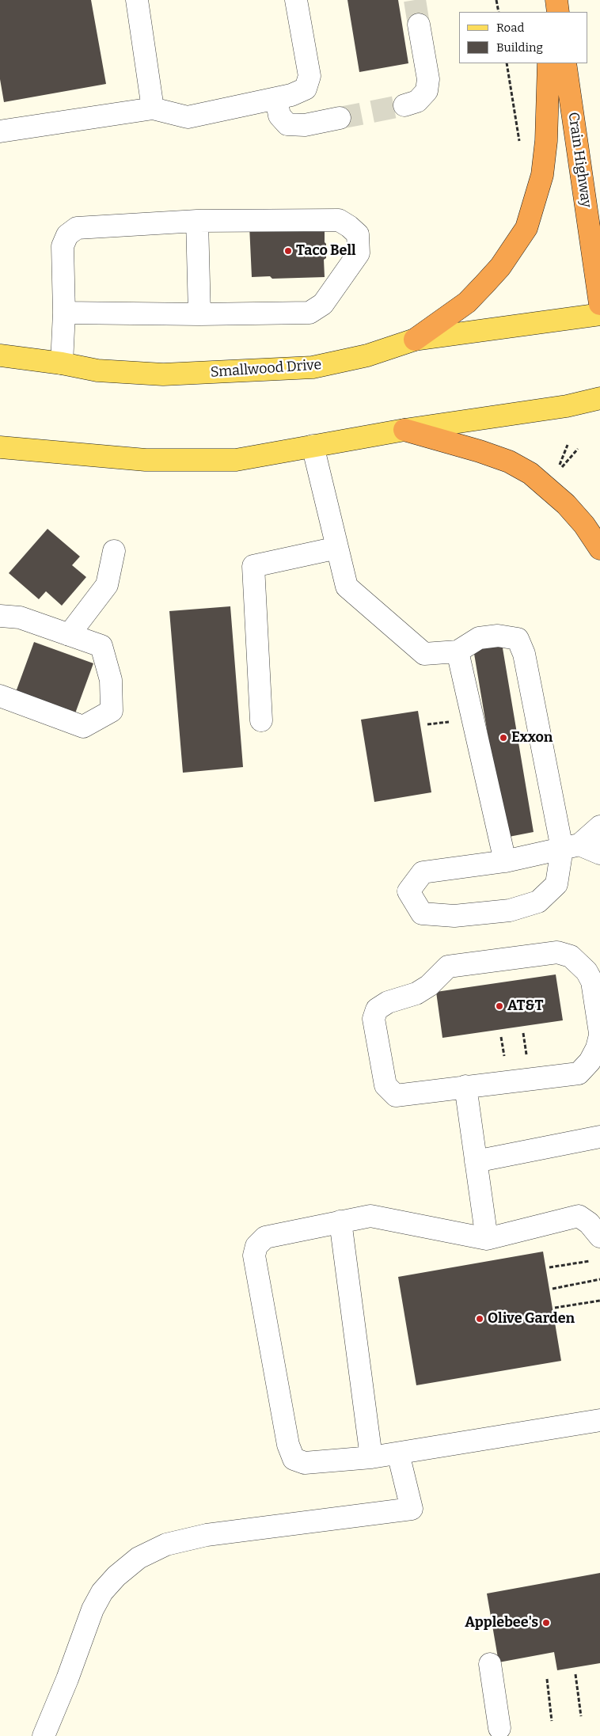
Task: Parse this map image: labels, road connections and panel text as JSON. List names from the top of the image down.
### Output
{
  "streets": {
    "highway": ["Crain Highway"],
    "main road": ["Smallwood Drive"]
  },
  "places": [
    "Taco Bell",
    "Exxon",
    "AT&T",
    "Olive Garden",
    "Applebee's"
  ],
  "legend": ["Road", "Building"]
}
